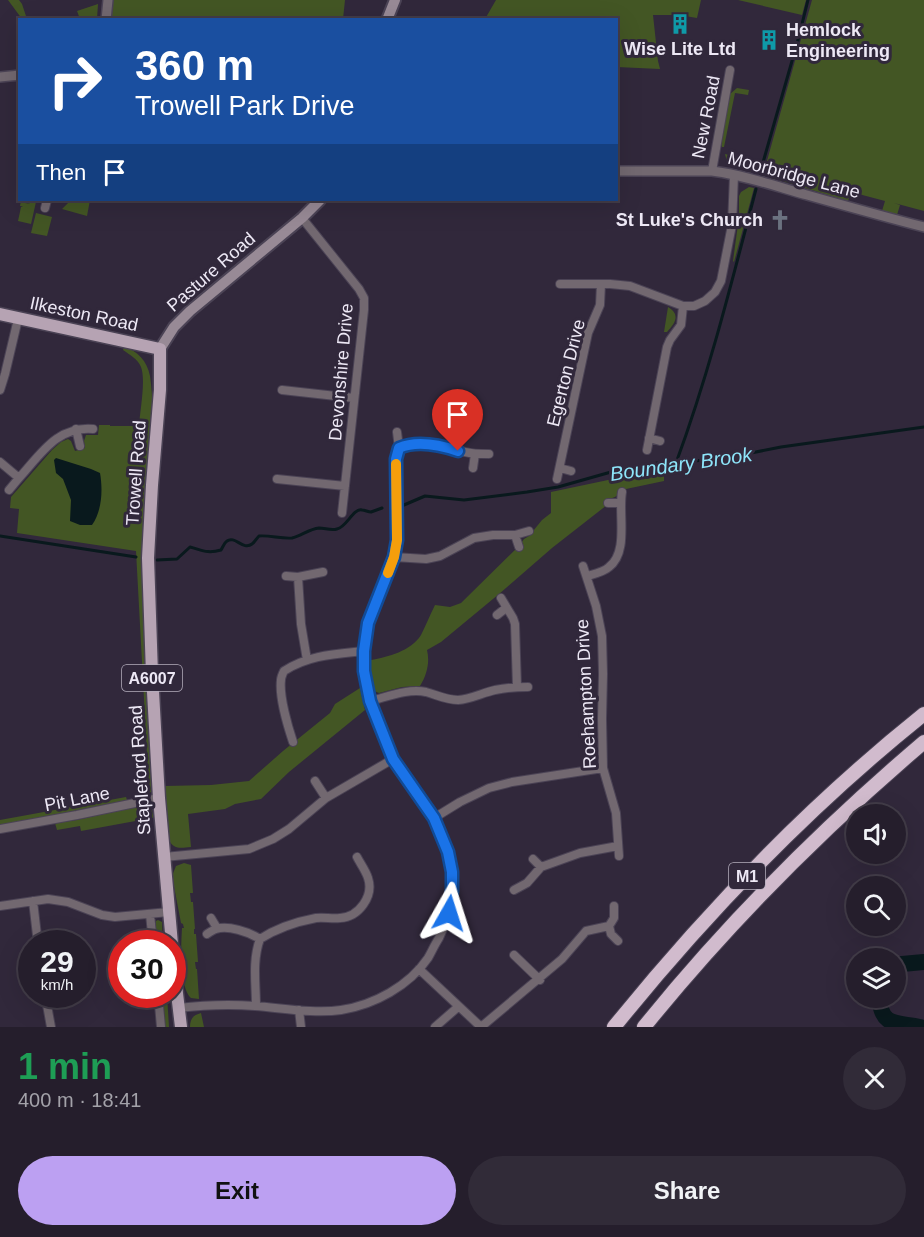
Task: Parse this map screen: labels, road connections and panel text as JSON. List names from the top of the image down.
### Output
{
  "streets": {
    "highway": ["M1"],
    "main road": [
      "Pasture Road",
      "Ilkeston Road",
      "Trowell Road",
      "A6007",
      "Stapleford Road"
    ],
    "street": [
      "New Road",
      "Moorbridge Lane",
      "Devonshire Drive",
      "Egerton Drive",
      "Roehampton Drive",
      "Pit Lane"
    ]
  },
  "crossings": [
    ["New Road", "Moorbridge Lane"],
    ["Pasture Road", "Ilkeston Road"],
    ["Pasture Road", "Devonshire Drive"],
    ["Pasture Road", "Trowell Road"],
    ["Ilkeston Road", "Trowell Road"],
    ["Trowell Road", "Stapleford Road"],
    ["Stapleford Road", "Pit Lane"]
  ],
  "water": ["Boundary Brook"],
  "places": {
    "building": ["Wise Lite Ltd", "Hemlock Engineering"],
    "church": ["St Luke's Church"]
  },
  "page": {
    "turn": ["360 m", "Trowell Park Drive"],
    "then": "Then",
    "speed": "29 km/h",
    "limit": "30",
    "heading": ["1 min", "400 m · 18:41"],
    "buttons": ["Exit", "Share"]
  }
}
